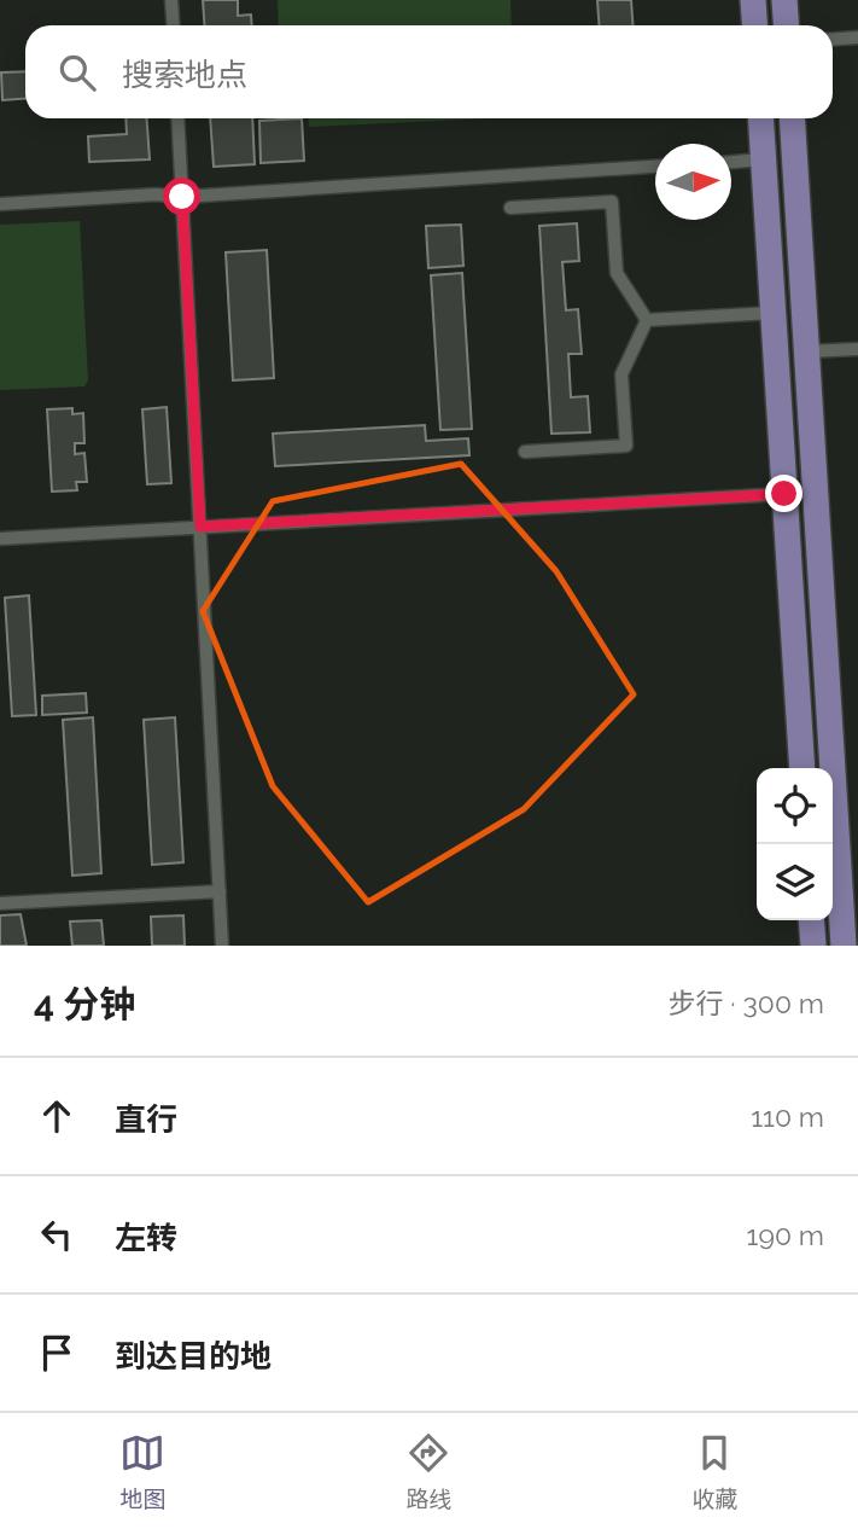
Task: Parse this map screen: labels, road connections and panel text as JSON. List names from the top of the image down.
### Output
{
  "north": "right",
  "page": {
    "search": "搜索地点",
    "heading": ["4 分钟", "步行 · 300 m"],
    "list": [
      ["直行", "110 m"],
      ["左转", "190 m"],
      "到达目的地"
    ],
    "nav": ["地图", "路线", "收藏"]
  }
}
